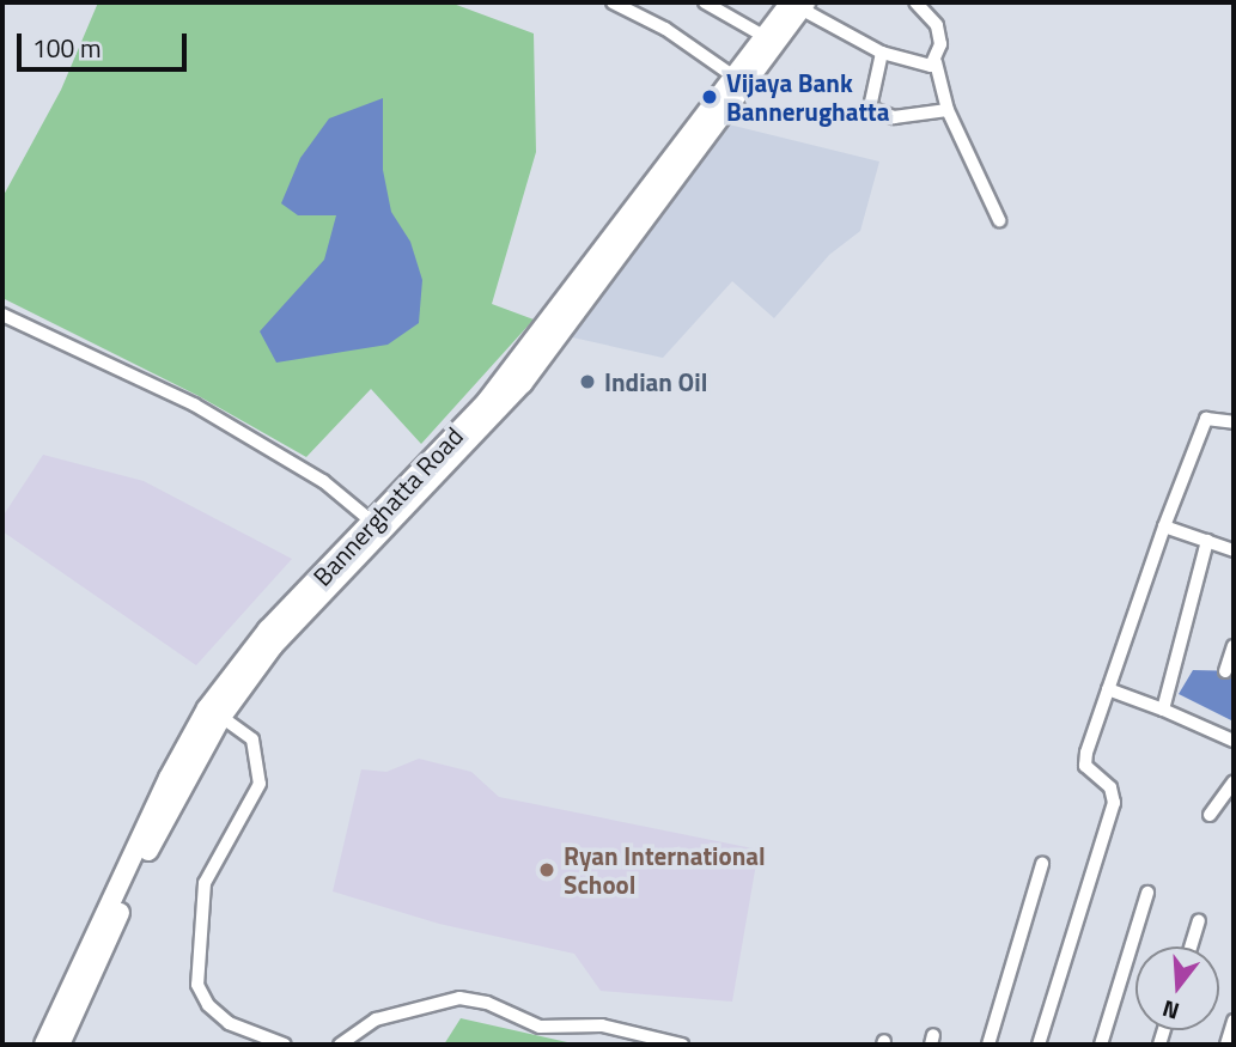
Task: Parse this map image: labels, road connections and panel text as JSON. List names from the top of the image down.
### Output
{
  "streets": {
    "main road": ["Bannerghatta Road"]
  },
  "places": ["Vijaya Bank Bannerughatta", "Indian Oil", "Ryan International School"],
  "scale_bar": "100 m",
  "north": "bottom"
}
